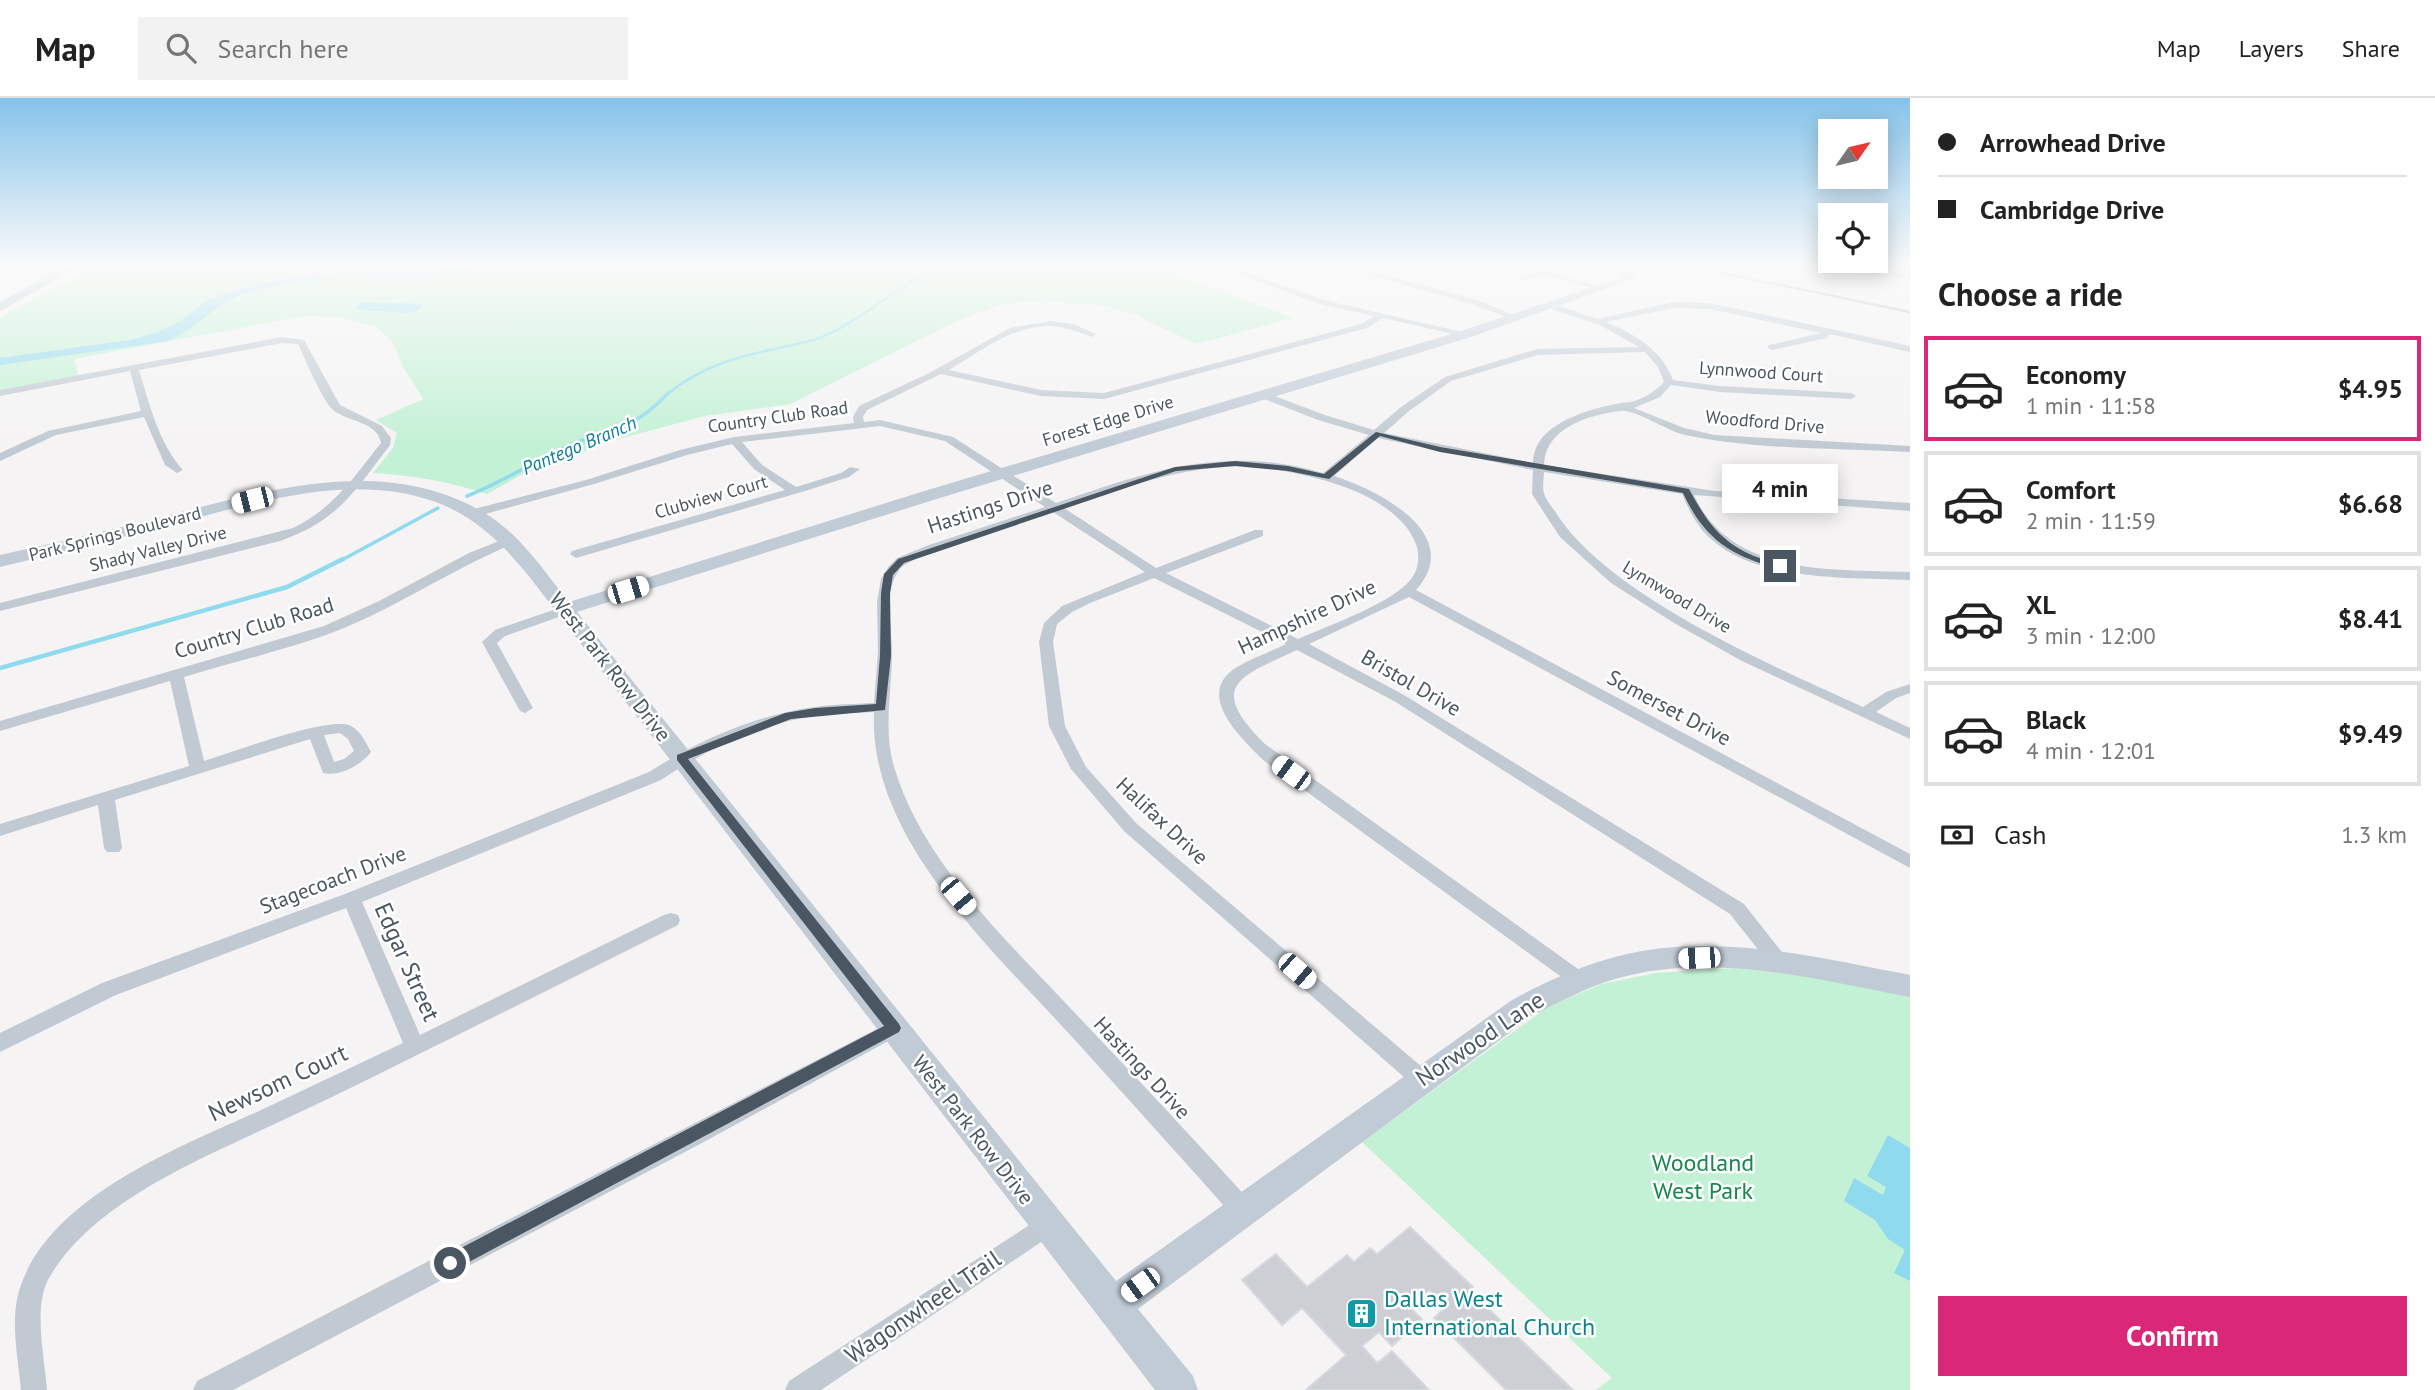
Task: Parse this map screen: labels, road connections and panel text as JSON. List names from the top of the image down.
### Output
{
  "streets": {
    "main road": ["West Park Row Drive"],
    "street": [
      "Lynnwood Court",
      "Country Club Road",
      "Forest Edge Drive",
      "Woodford Drive",
      "Clubview Court",
      "Hastings Drive",
      "Park Springs Boulevard",
      "Shady Valley Drive",
      "Lynnwood Drive",
      "Hampshire Drive",
      "Bristol Drive",
      "Somerset Drive",
      "Halifax Drive",
      "Stagecoach Drive",
      "Edgar Street",
      "Norwood Lane",
      "Newsom Court",
      "Wagonwheel Trail"
    ]
  },
  "crossings": [
    ["Country Club Road", "Forest Edge Drive"],
    ["Country Club Road", "West Park Row Drive"],
    ["Country Club Road", "Bristol Drive"],
    ["Forest Edge Drive", "West Park Row Drive"],
    ["Forest Edge Drive", "Bristol Drive"],
    ["Hastings Drive", "Hampshire Drive"],
    ["Hastings Drive", "Bristol Drive"],
    ["Hastings Drive", "Stagecoach Drive"],
    ["Hastings Drive", "Norwood Lane"],
    ["Park Springs Boulevard", "Shady Valley Drive"],
    ["Park Springs Boulevard", "West Park Row Drive"],
    ["Shady Valley Drive", "West Park Row Drive"],
    ["Hampshire Drive", "Bristol Drive"],
    ["Hampshire Drive", "Somerset Drive"],
    ["Hampshire Drive", "Norwood Lane"],
    ["West Park Row Drive", "Stagecoach Drive"],
    ["West Park Row Drive", "Norwood Lane"],
    ["West Park Row Drive", "Wagonwheel Trail"],
    ["Bristol Drive", "Halifax Drive"],
    ["Bristol Drive", "Norwood Lane"],
    ["Halifax Drive", "Norwood Lane"],
    ["Stagecoach Drive", "Edgar Street"],
    ["Edgar Street", "Newsom Court"]
  ],
  "water": ["Pantego Branch"],
  "parks": ["Woodland West Park"],
  "places": {
    "building": ["Dallas West International Church"]
  },
  "north": "top right",
  "page": {
    "header": "Map",
    "search": "Search here",
    "nav": ["Map", "Layers", "Share"],
    "banner": ["Arrowhead Drive", "Cambridge Drive"],
    "heading": "Choose a ride",
    "list": [
      {
        "name": "Economy",
        "note": "1 min · 11:58",
        "value": "$4.95"
      },
      {
        "name": "Comfort",
        "note": "2 min · 11:59",
        "value": "$6.68"
      },
      {
        "name": "XL",
        "note": "3 min · 12:00",
        "value": "$8.41"
      },
      {
        "name": "Black",
        "note": "4 min · 12:01",
        "value": "$9.49"
      }
    ],
    "bubble": "4 min",
    "pay": ["Cash", "1.3 km"],
    "buttons": "Confirm"
  }
}
